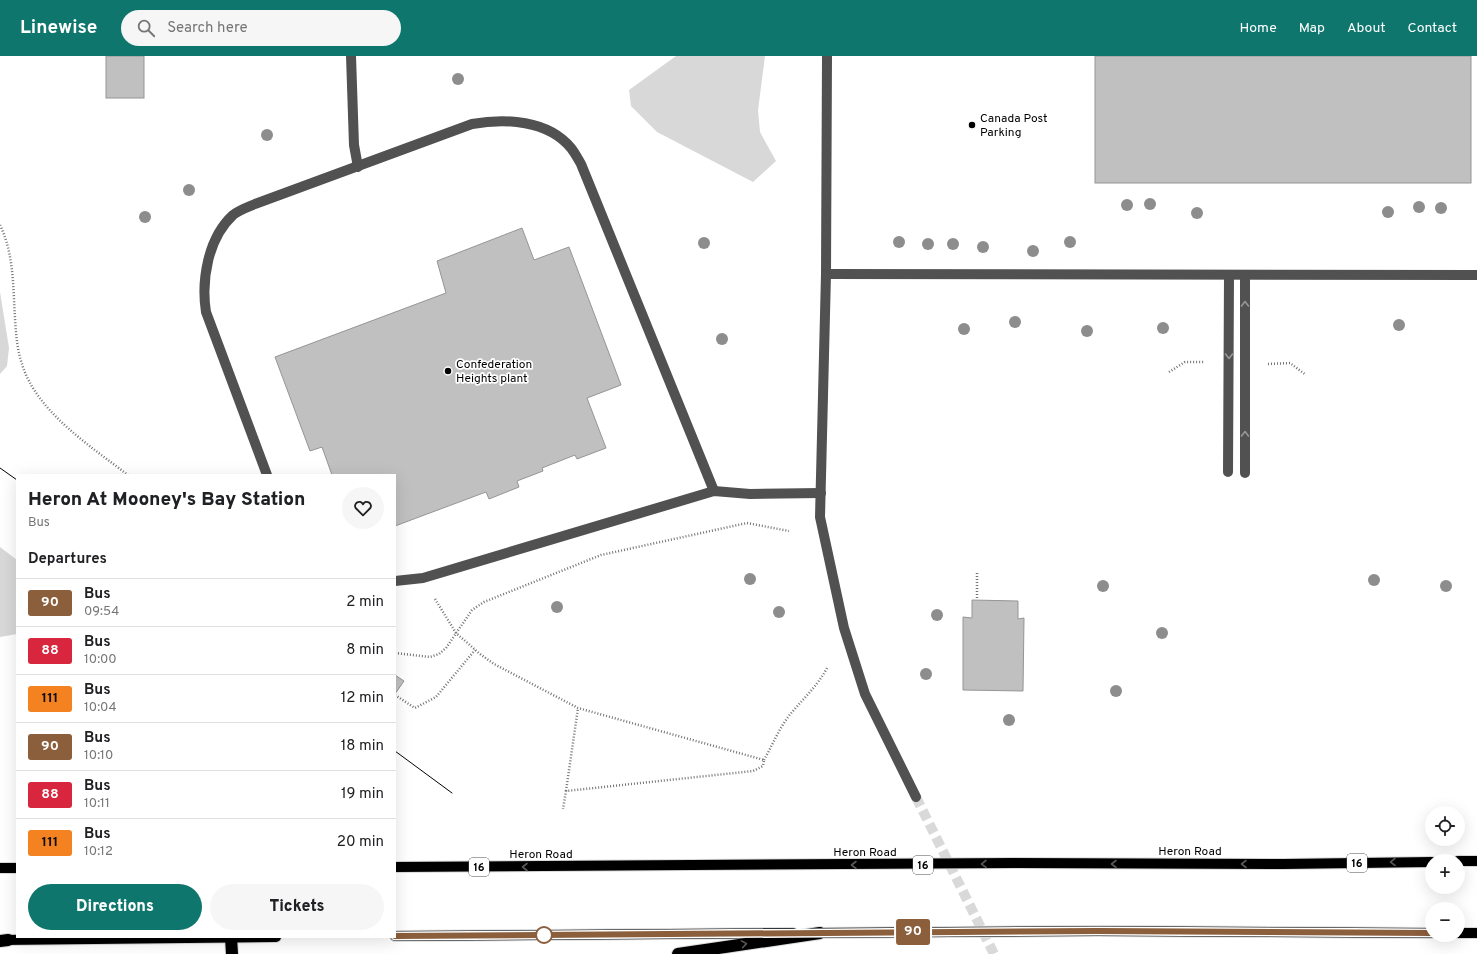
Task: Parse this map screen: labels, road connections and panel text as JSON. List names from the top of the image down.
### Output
{
  "streets": {
    "main road": ["Heron Road", "16"]
  },
  "places": ["Canada Post Parking", "Confederation Heights plant"],
  "lines": ["bus line 90"],
  "page": {
    "header": "Linewise",
    "search": "Search here",
    "nav": [
      "Home",
      "Map",
      "About",
      "Contact"
    ],
    "on_map": "90",
    "heading": [
      ["Heron At Mooney's Bay Station", "Bus"],
      "Departures"
    ],
    "list": [
      {
        "mark": "90",
        "name": "Bus",
        "note": "09:54",
        "value": "2 min"
      },
      {
        "mark": "88",
        "name": "Bus",
        "note": "10:00",
        "value": "8 min"
      },
      {
        "mark": "111",
        "name": "Bus",
        "note": "10:04",
        "value": "12 min"
      },
      {
        "mark": "90",
        "name": "Bus",
        "note": "10:10",
        "value": "18 min"
      },
      {
        "mark": "88",
        "name": "Bus",
        "note": "10:11",
        "value": "19 min"
      },
      {
        "mark": "111",
        "name": "Bus",
        "note": "10:12",
        "value": "20 min"
      }
    ],
    "map_buttons": ["+", "−"],
    "buttons": ["Directions", "Tickets"]
  }
}
